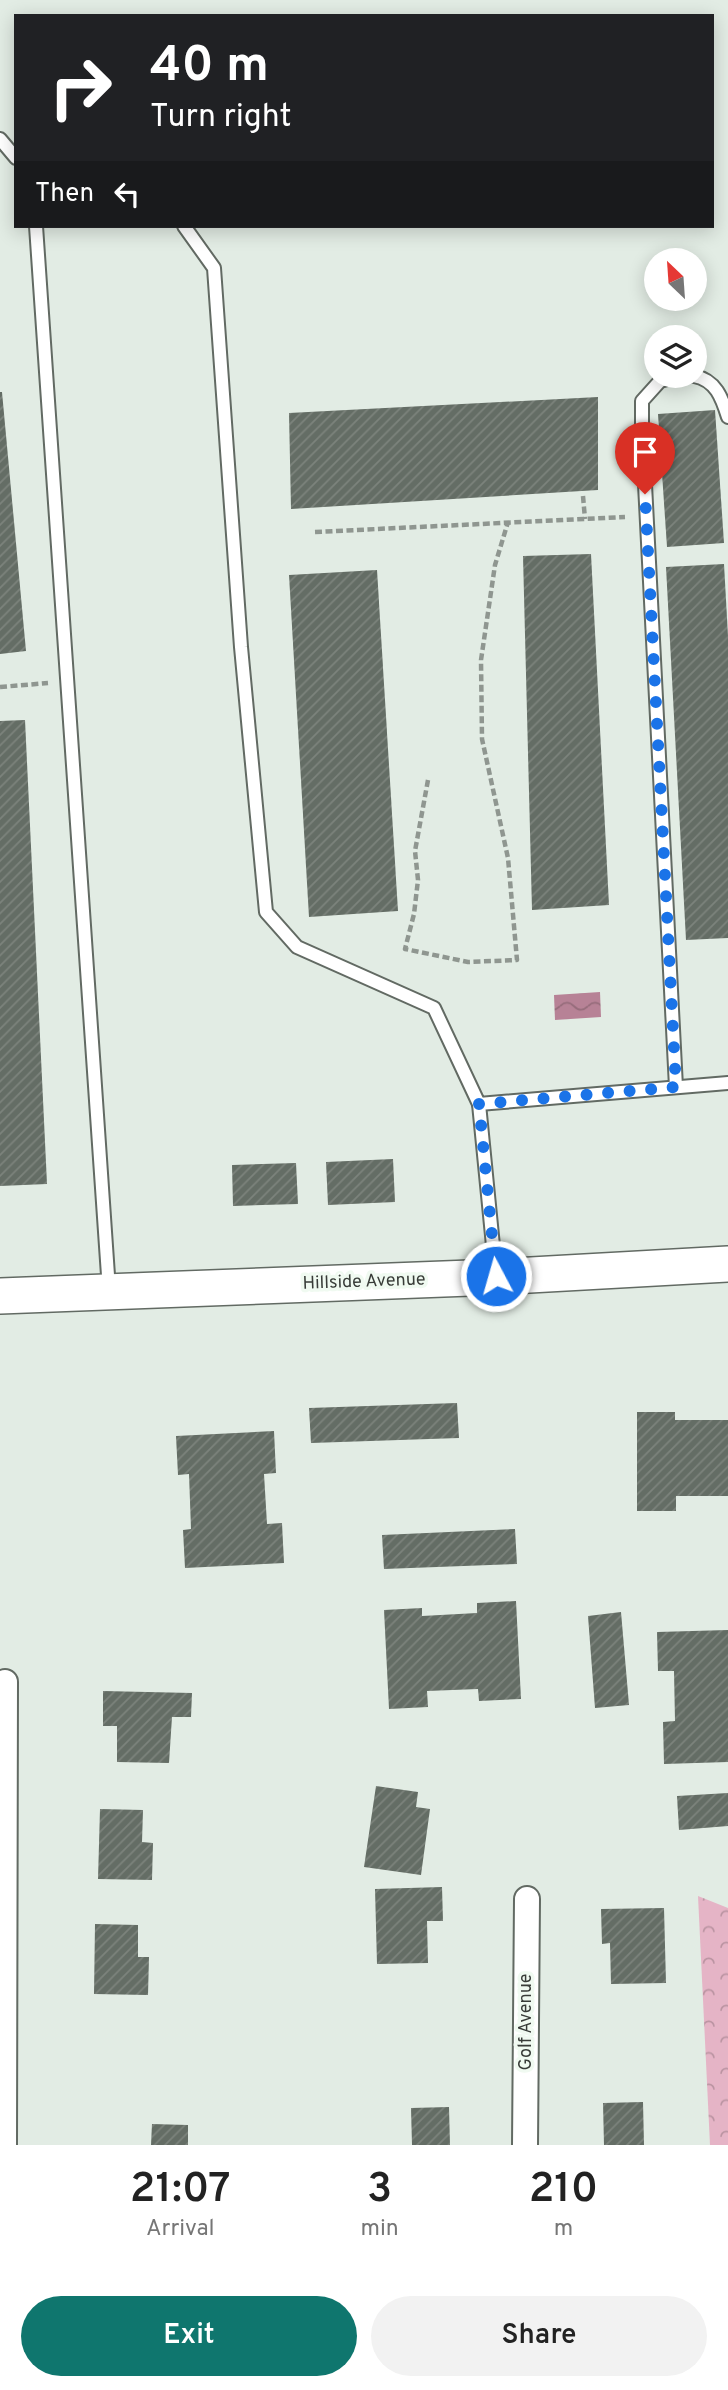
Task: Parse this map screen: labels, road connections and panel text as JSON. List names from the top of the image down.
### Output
{
  "streets": {
    "street": ["Hillside Avenue", "Golf Avenue"]
  },
  "north": "top left",
  "page": {
    "turn": ["40 m", "Turn right"],
    "then": "Then",
    "eta": [
      "21:07",
      "Arrival",
      "3",
      "min",
      "210",
      "m"
    ],
    "buttons": ["Exit", "Share"]
  }
}
